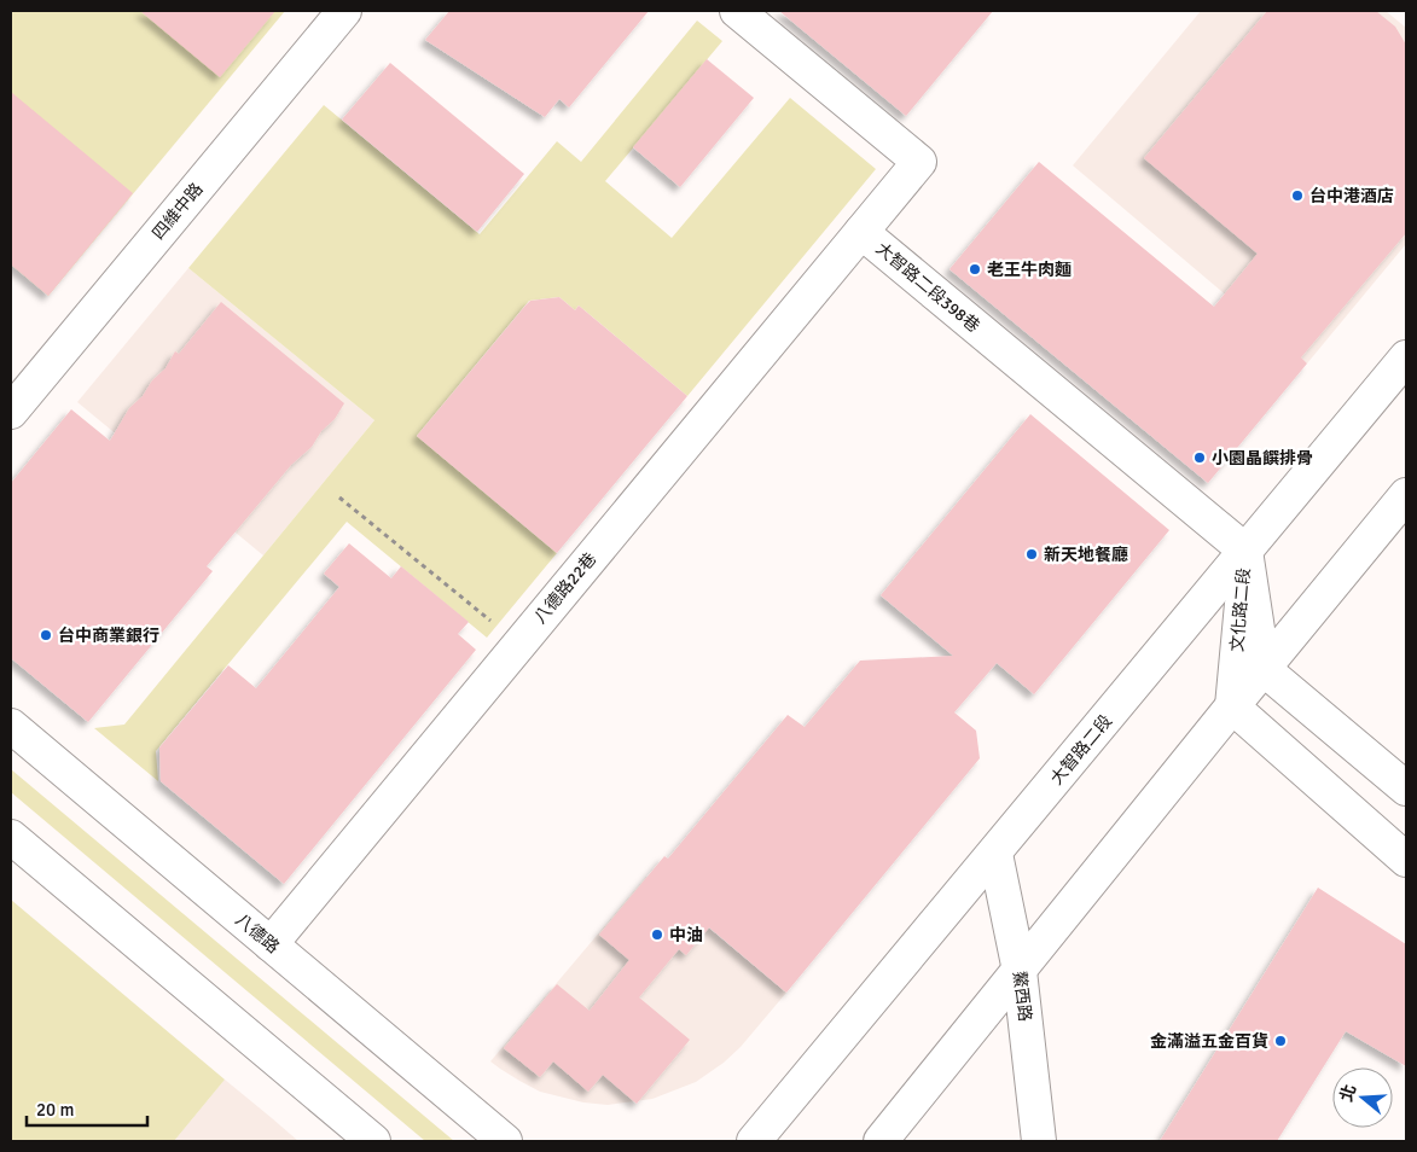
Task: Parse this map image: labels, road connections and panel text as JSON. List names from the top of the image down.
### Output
{
  "streets": {
    "street": [
      "四維中路",
      "大智路二段398巷",
      "八德路22巷",
      "文化路二段",
      "大智路二段",
      "八德路",
      "鰲西路"
    ]
  },
  "crossings": [
    ["大智路二段398巷", "八德路22巷"],
    ["大智路二段398巷", "文化路二段"],
    ["大智路二段398巷", "大智路二段"],
    ["八德路22巷", "八德路"],
    ["文化路二段", "大智路二段"],
    ["大智路二段", "鰲西路"]
  ],
  "places": [
    "台中港酒店",
    "老王牛肉麵",
    "小園晶饌排骨",
    "新天地餐廳",
    "台中商業銀行",
    "中油",
    "金滿溢五金百貨"
  ],
  "scale_bar": "20 m",
  "north": "left"
}
